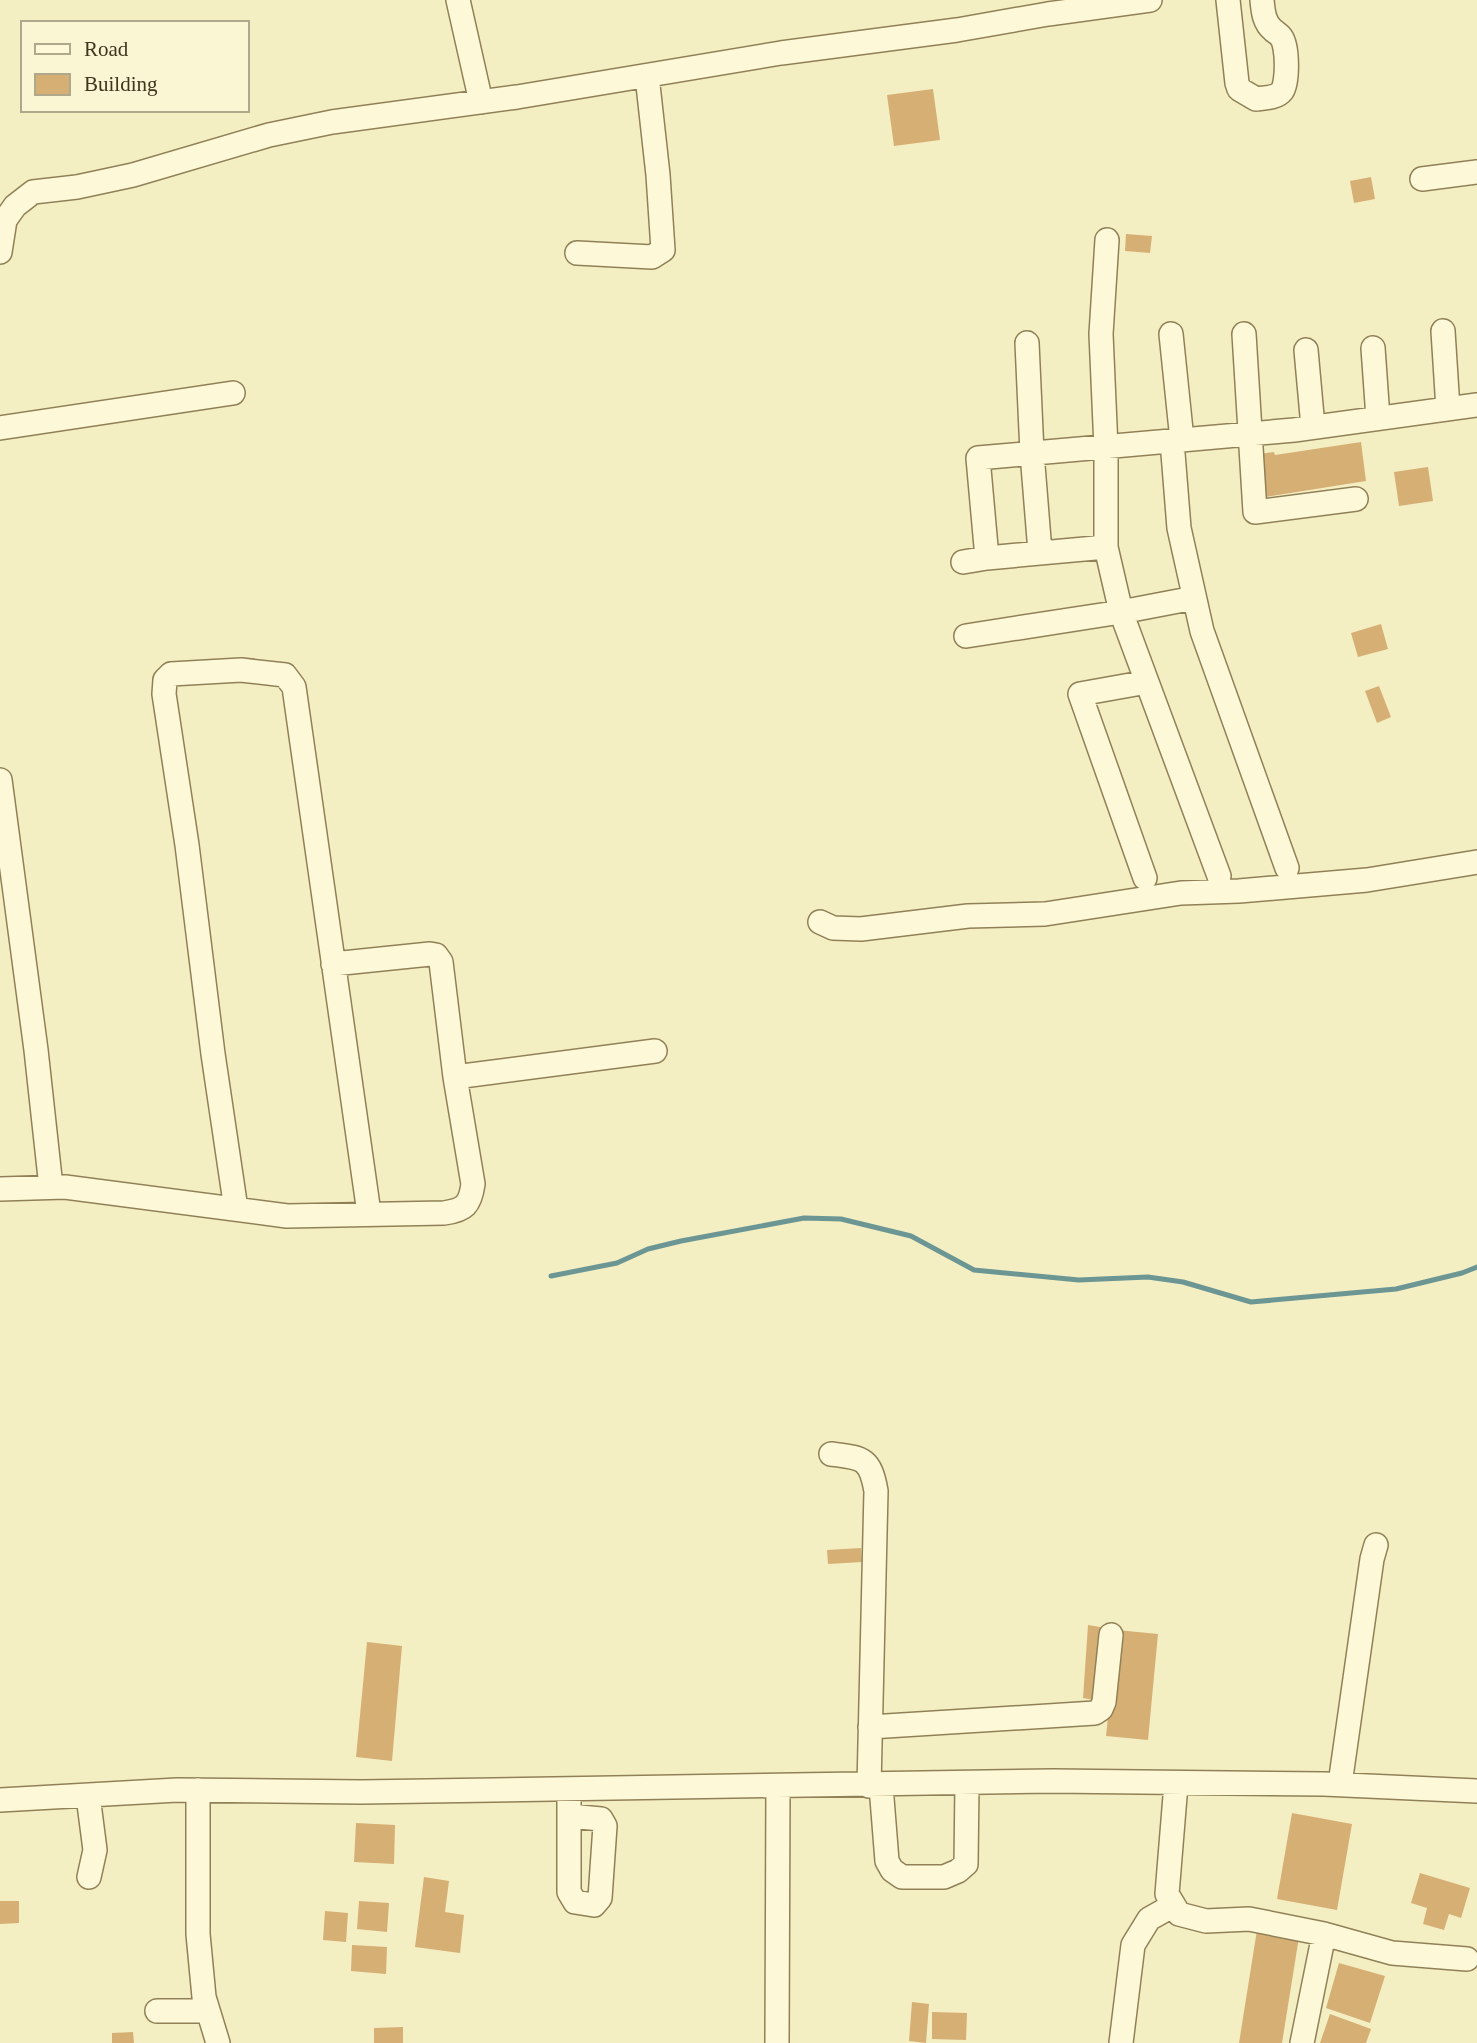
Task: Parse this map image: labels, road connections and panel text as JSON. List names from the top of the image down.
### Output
{
  "legend": ["Road", "Building"]
}
